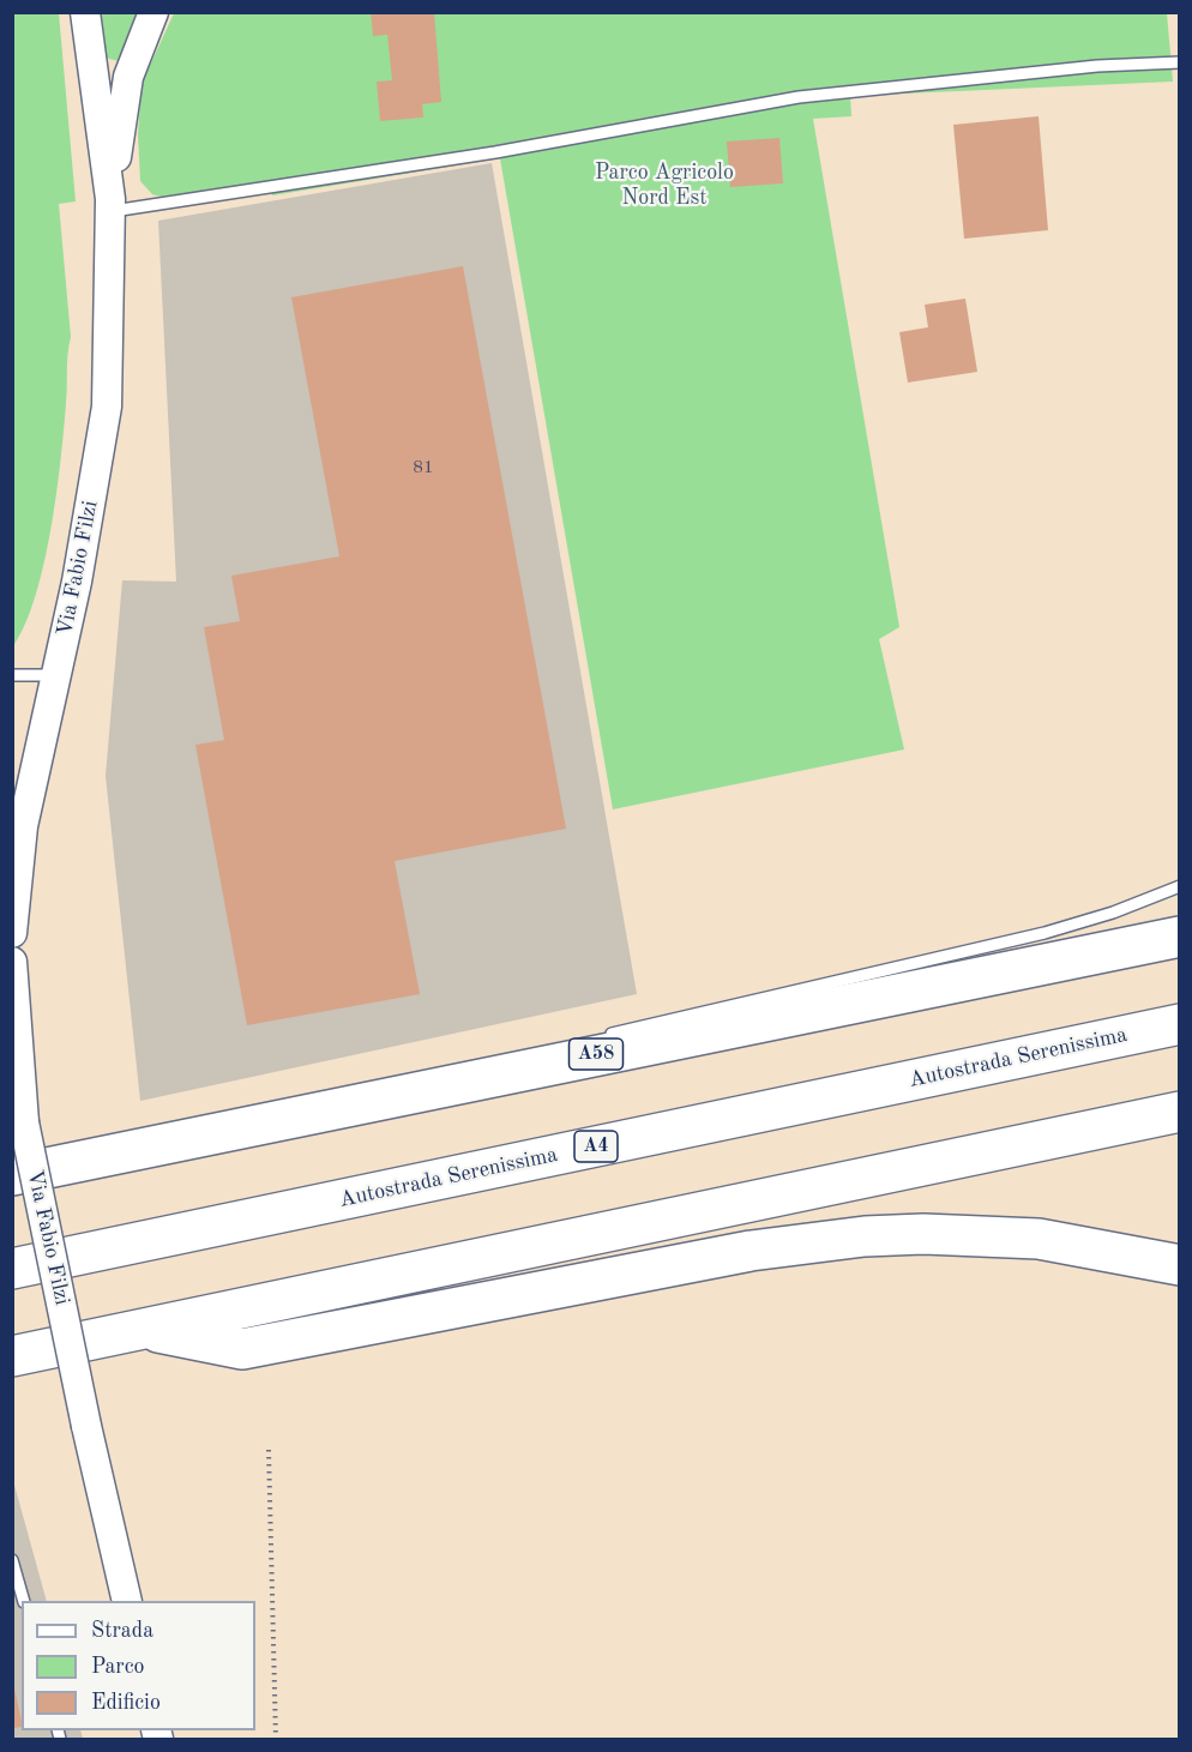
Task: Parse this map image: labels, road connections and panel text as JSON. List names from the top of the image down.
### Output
{
  "streets": {
    "highway": ["A58", "Autostrada Serenissima", "A4"],
    "street": ["Via Fabio Filzi"]
  },
  "parks": ["Parco Agricolo Nord Est"],
  "house_numbers": ["81"],
  "legend": ["Strada", "Parco", "Edificio"]
}
